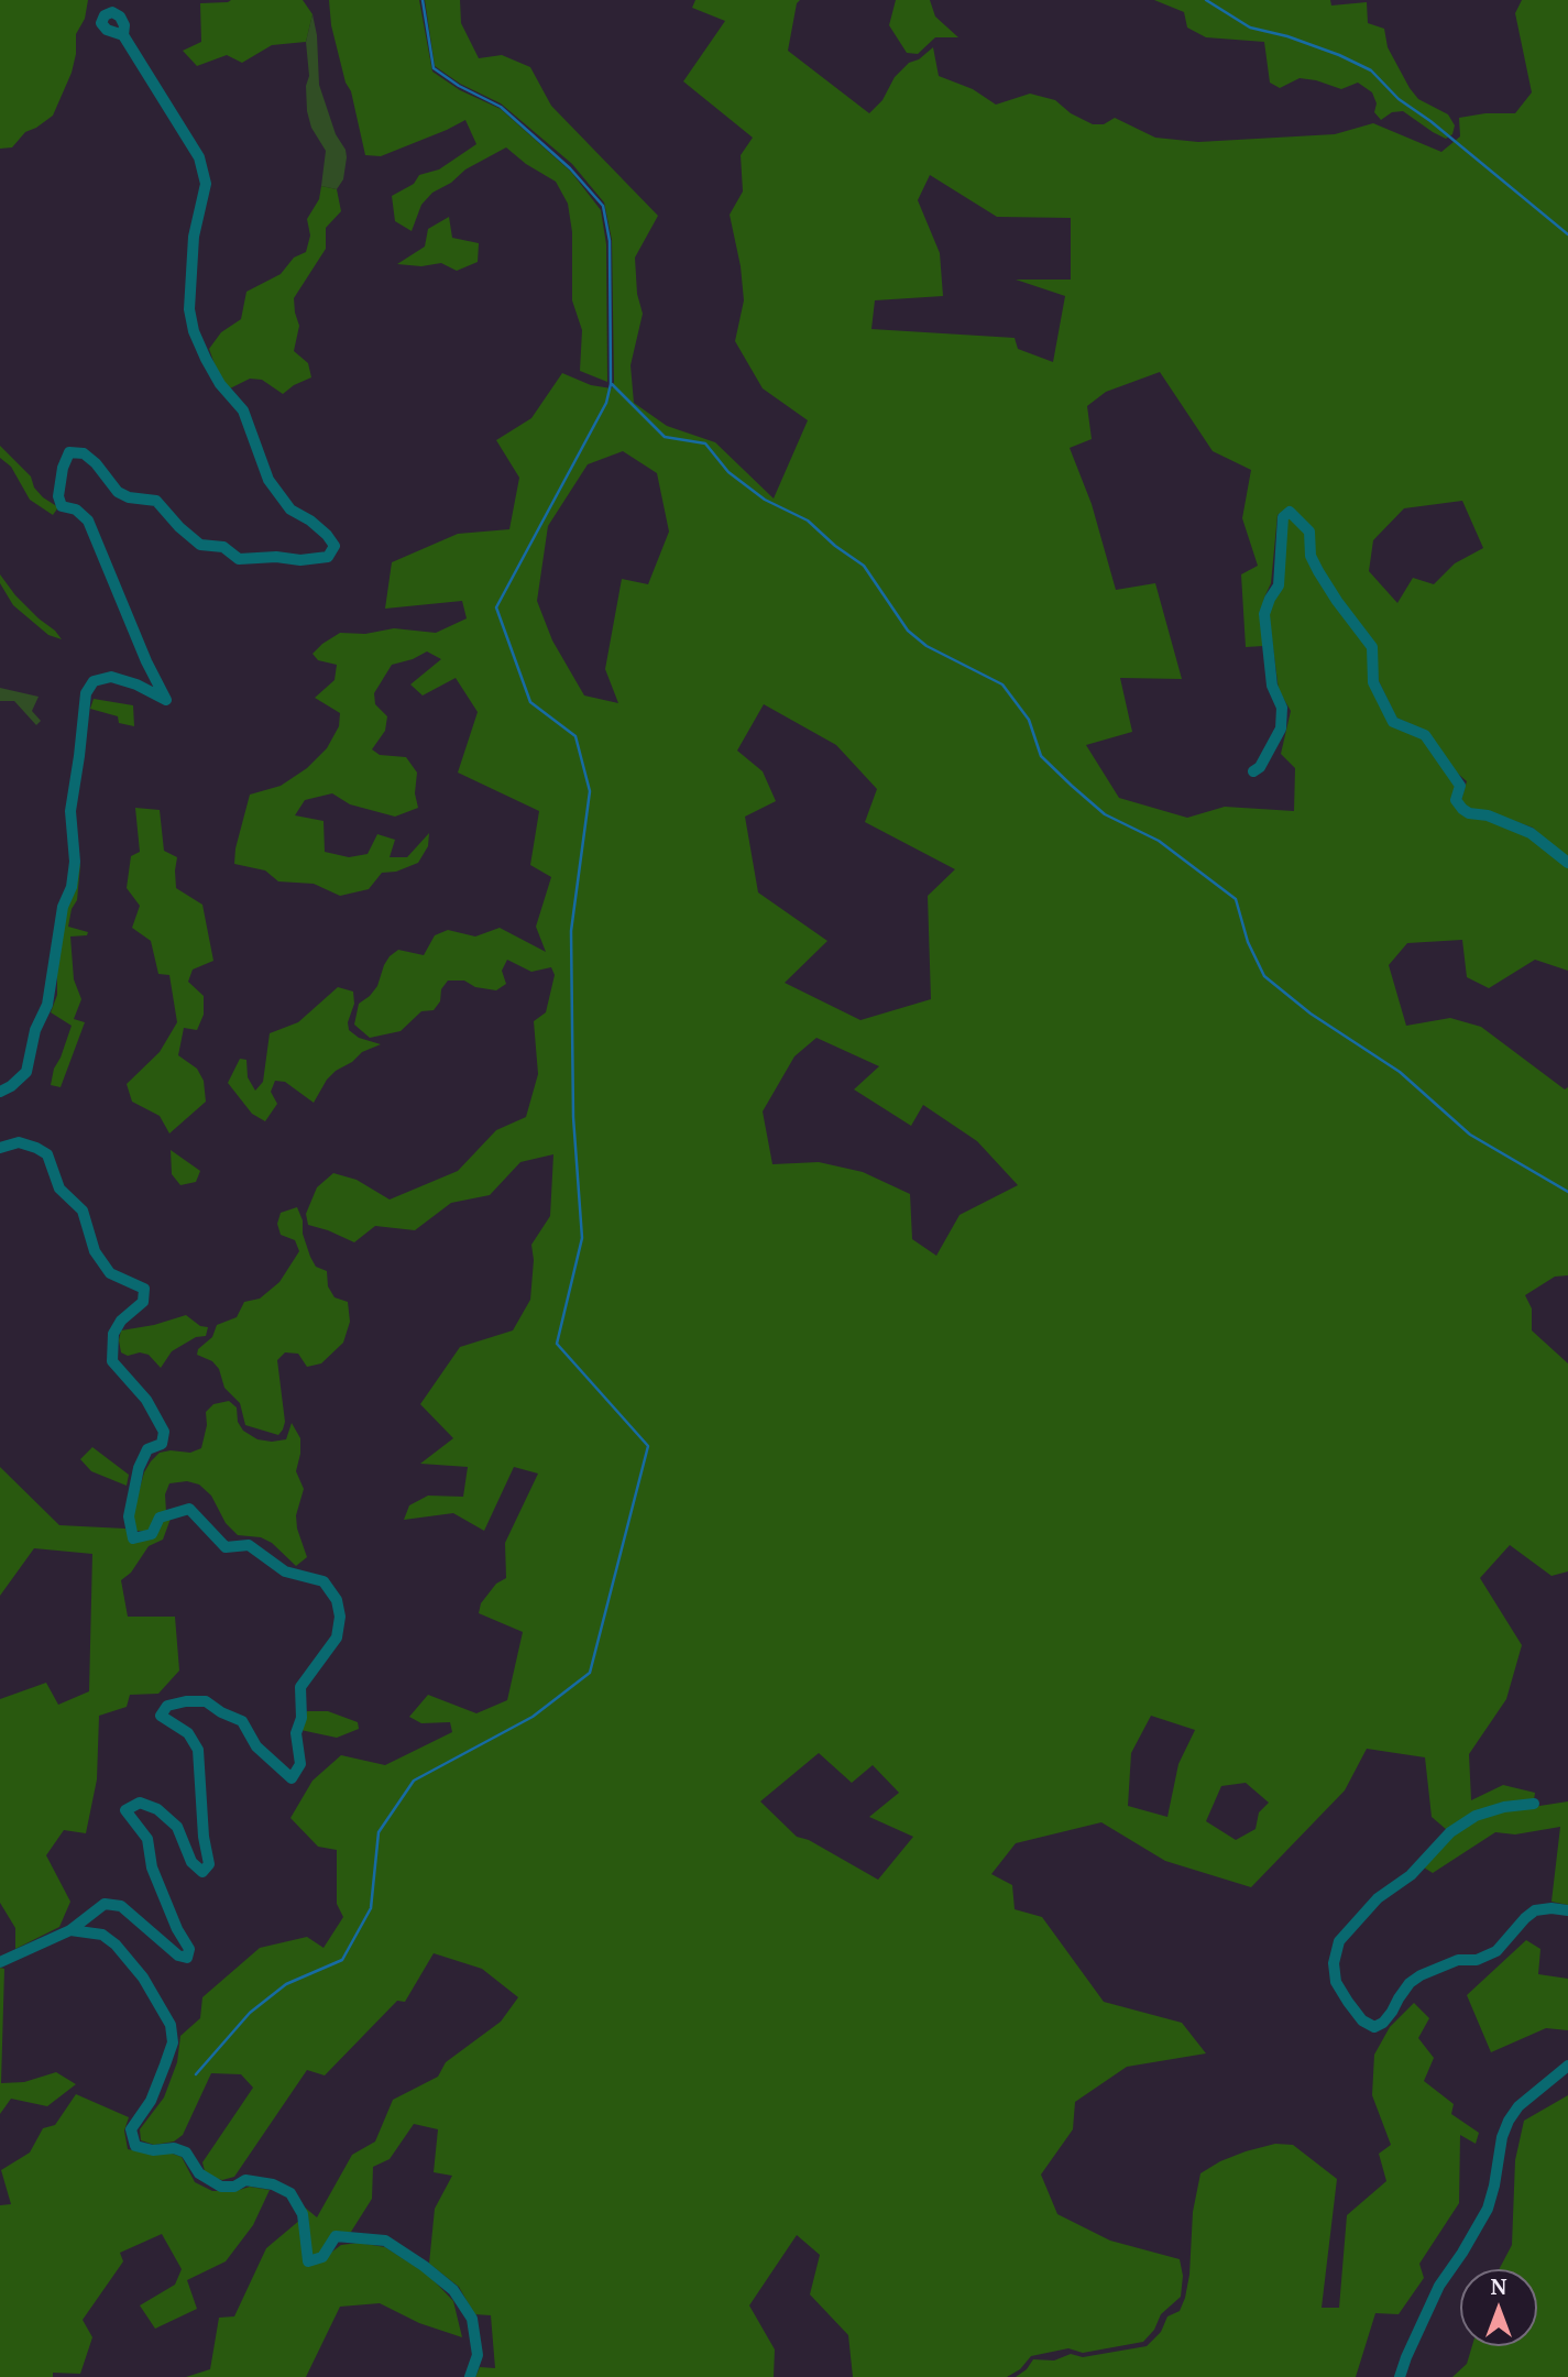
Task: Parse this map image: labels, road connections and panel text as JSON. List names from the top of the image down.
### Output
{
  "north": "top"
}
